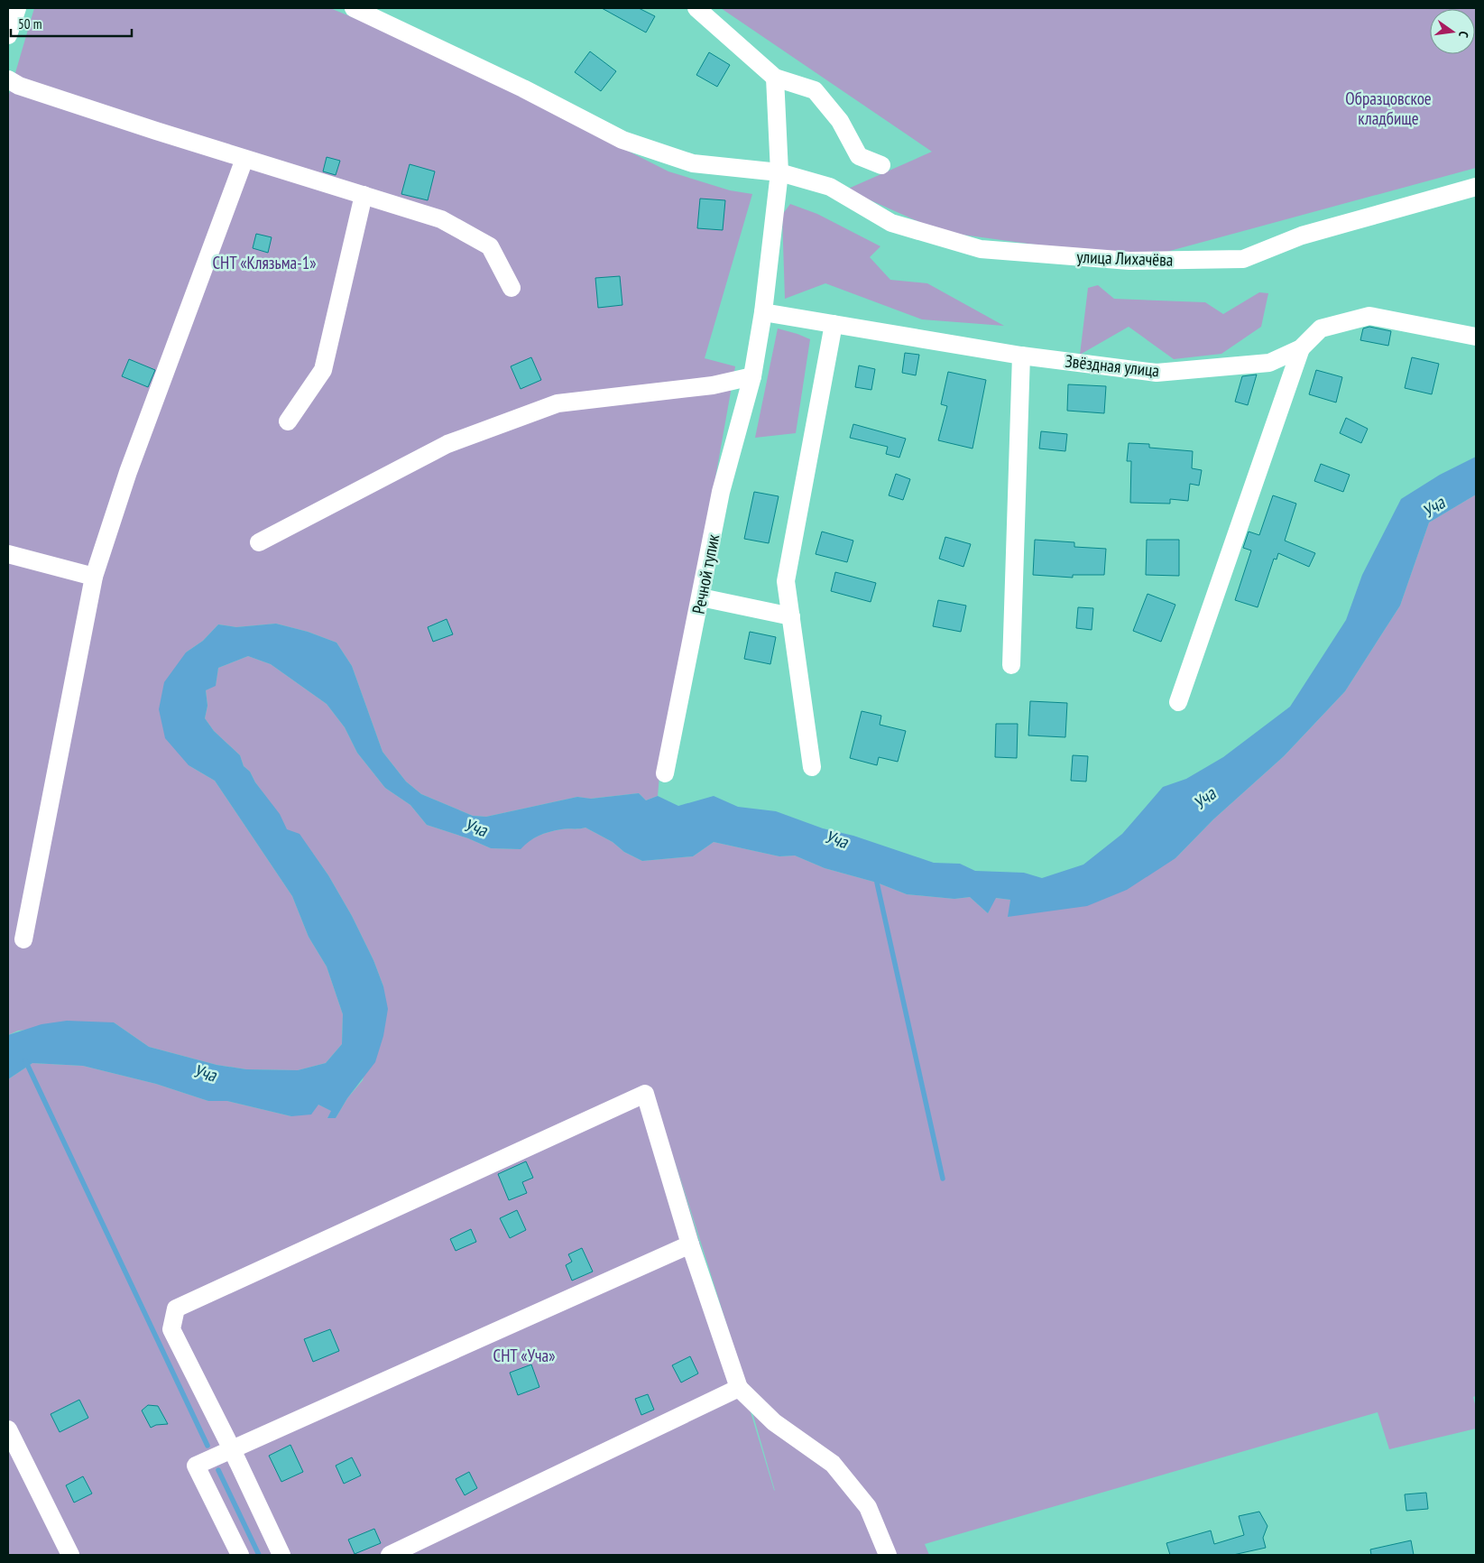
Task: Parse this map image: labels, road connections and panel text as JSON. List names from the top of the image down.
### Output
{
  "streets": {
    "street": ["улица Лихачёва", "Звёздная улица", "Речной тупик"]
  },
  "crossings": [
    ["улица Лихачёва", "Речной тупик"],
    ["Звёздная улица", "Речной тупик"]
  ],
  "water": ["Уча"],
  "parks": ["Образцовское кладбище", "СНТ «Клязьма-1»", "СНТ «Уча»"],
  "scale_bar": "50 m",
  "north": "right"
}
